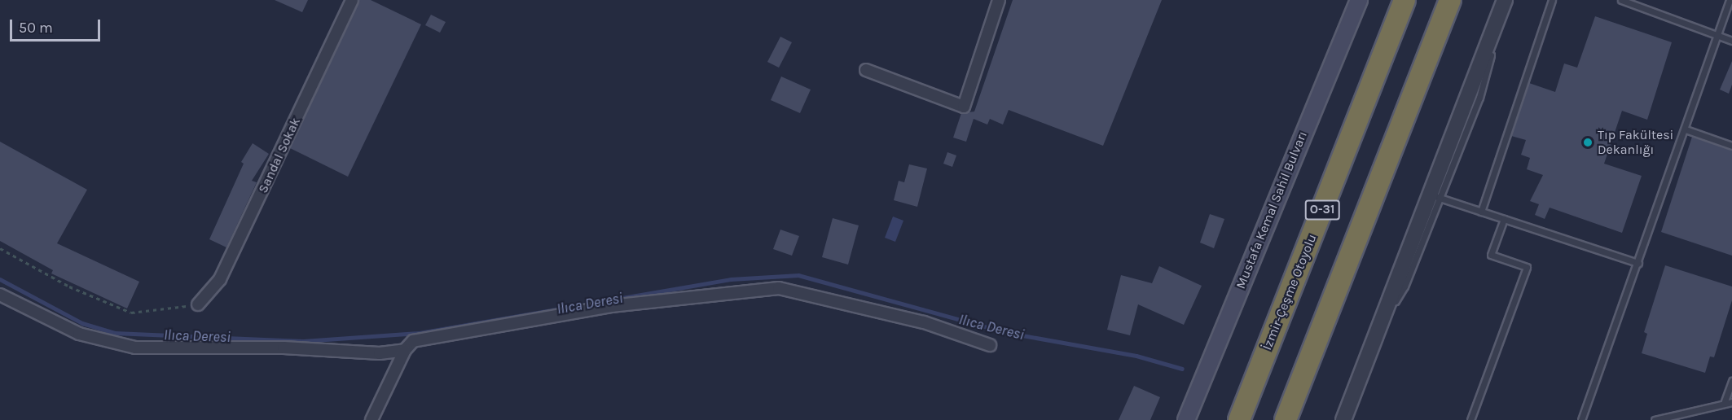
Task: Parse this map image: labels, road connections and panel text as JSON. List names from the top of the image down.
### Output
{
  "streets": {
    "highway": ["O-31", "İzmir-Çeşme Otoyolu"],
    "main road": ["Mustafa Kemal Sahil Bulvarı"],
    "street": ["Sandal Sokak"]
  },
  "water": ["Ilıca Deresi"],
  "places": ["Tıp Fakültesi Dekanlığı"],
  "scale_bar": "50 m"
}
